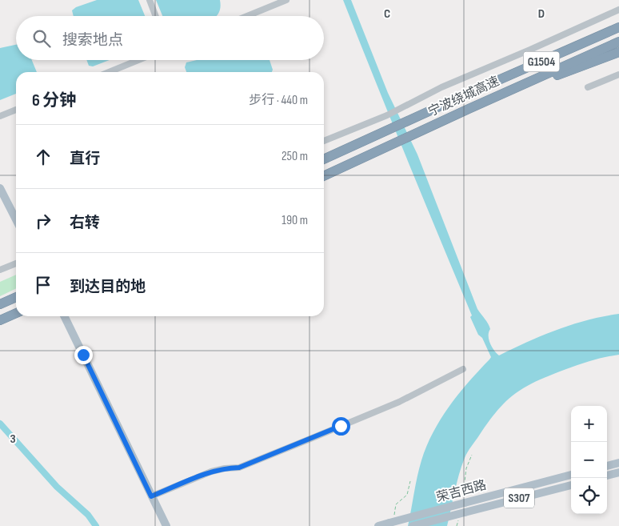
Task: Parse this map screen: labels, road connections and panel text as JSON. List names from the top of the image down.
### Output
{
  "streets": {
    "highway": ["G1504", "宁波绕城高速"],
    "main road": ["荣吉西路", "S307"]
  },
  "page": {
    "search": "搜索地点",
    "heading": ["6 分钟", "步行 · 440 m"],
    "list": [
      ["直行", "250 m"],
      ["右转", "190 m"],
      "到达目的地"
    ],
    "map_buttons": ["+", "−"]
  },
  "grid": {
    "columns": ["C", "D"],
    "rows": ["3"]
  }
}
